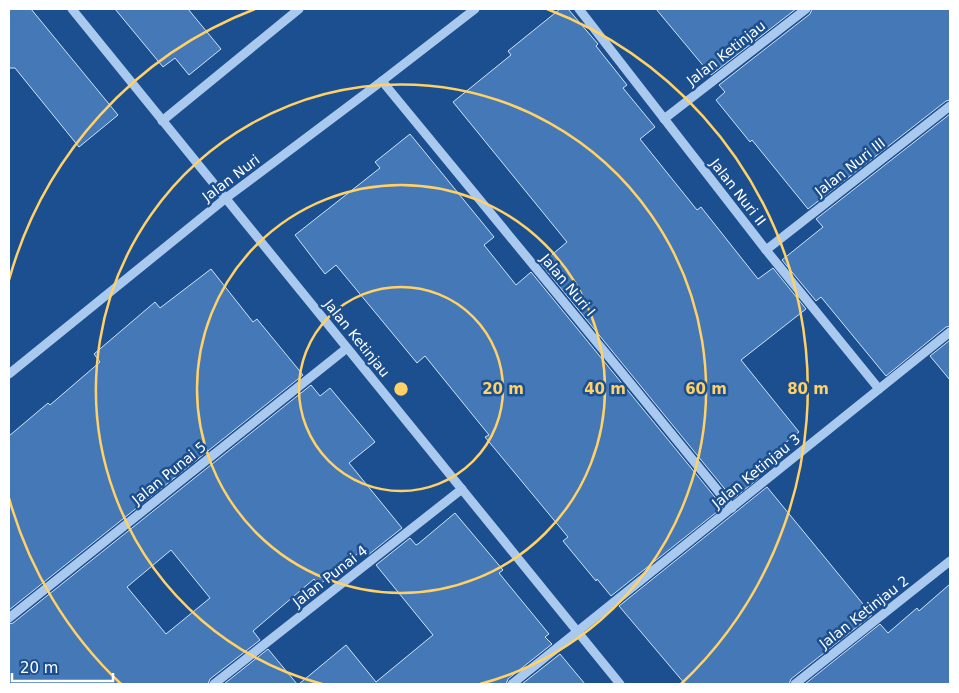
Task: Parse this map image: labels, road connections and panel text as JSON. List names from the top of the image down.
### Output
{
  "streets": {
    "street": [
      "Jalan Ketinjau",
      "Jalan Nuri III",
      "Jalan Nuri",
      "Jalan Nuri II",
      "Jalan Nuri I",
      "Jalan Ketinjau 3",
      "Jalan Punai 5",
      "Jalan Punai 4",
      "Jalan Ketinjau 2"
    ]
  },
  "crossings": [
    ["Jalan Ketinjau", "Jalan Nuri"],
    ["Jalan Ketinjau", "Jalan Nuri II"],
    ["Jalan Ketinjau", "Jalan Ketinjau 3"],
    ["Jalan Ketinjau", "Jalan Punai 5"],
    ["Jalan Ketinjau", "Jalan Punai 4"],
    ["Jalan Nuri III", "Jalan Nuri II"],
    ["Jalan Nuri", "Jalan Nuri I"],
    ["Jalan Nuri II", "Jalan Ketinjau 3"],
    ["Jalan Nuri I", "Jalan Ketinjau 3"]
  ],
  "scale_bar": "20 m",
  "rings": [
    "20 m",
    "40 m",
    "60 m",
    "80 m"
  ]
}
